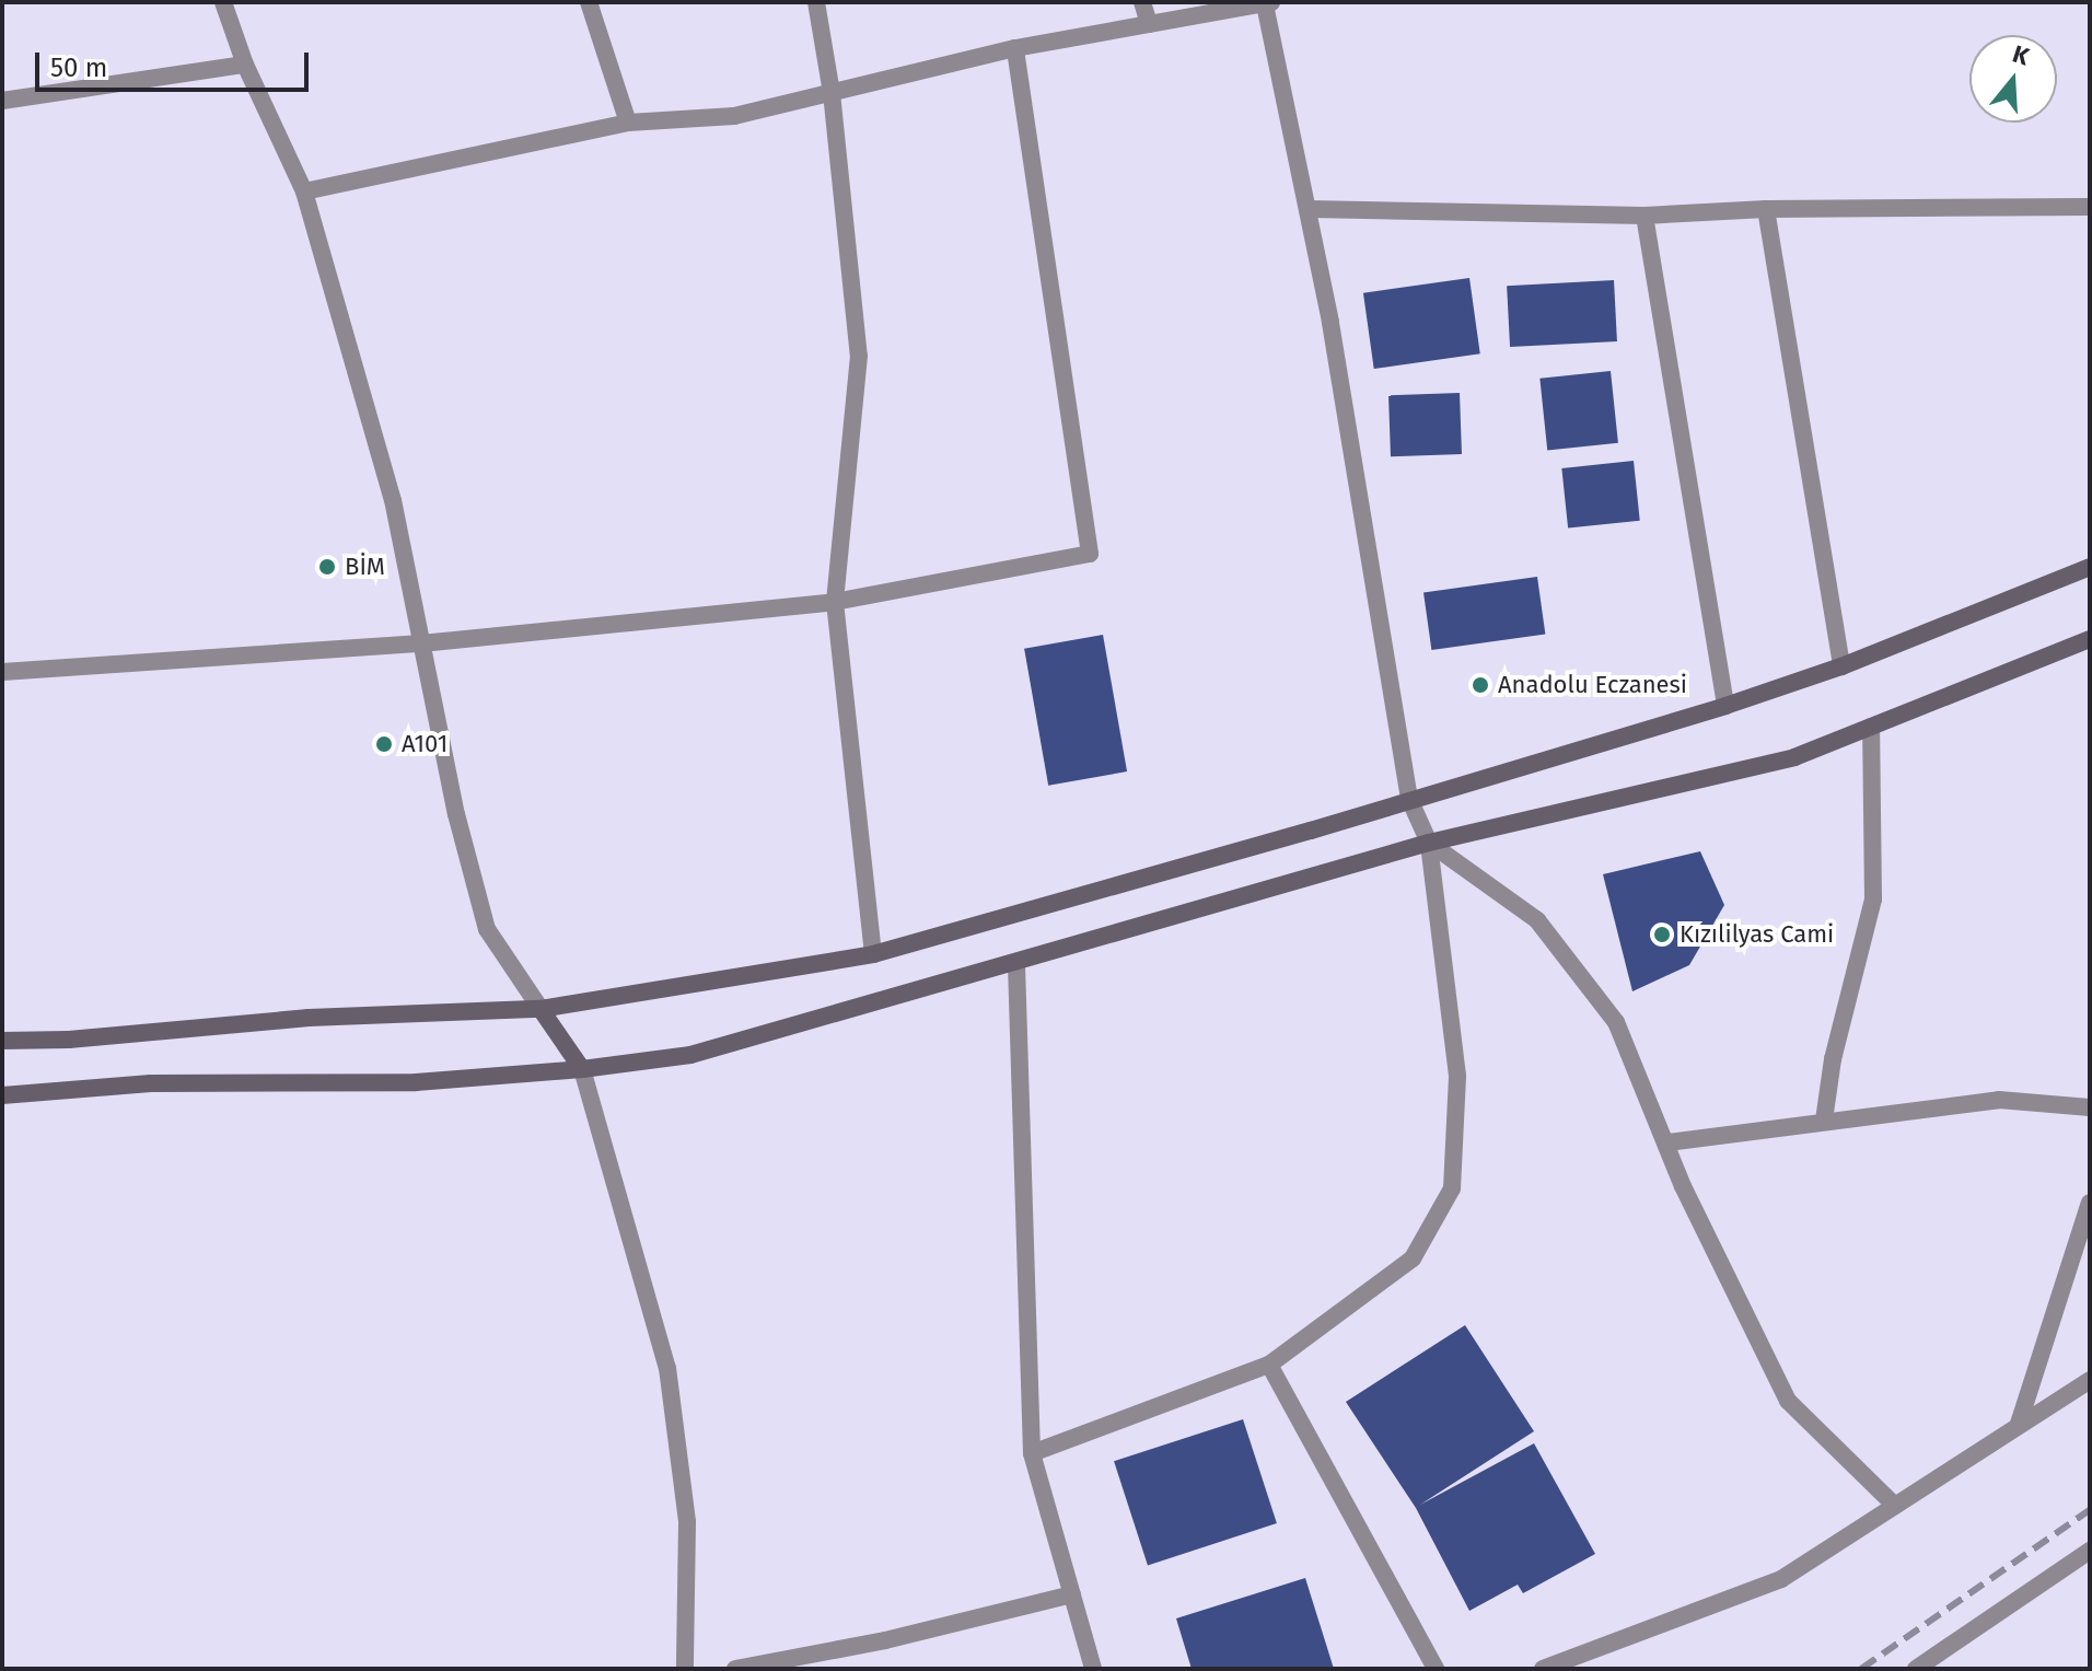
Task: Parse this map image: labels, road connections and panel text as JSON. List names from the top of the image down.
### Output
{
  "places": [
    "BİM",
    "Anadolu Eczanesi",
    "A101",
    "Kızılilyas Cami"
  ],
  "scale_bar": "50 m",
  "north": "top"
}
